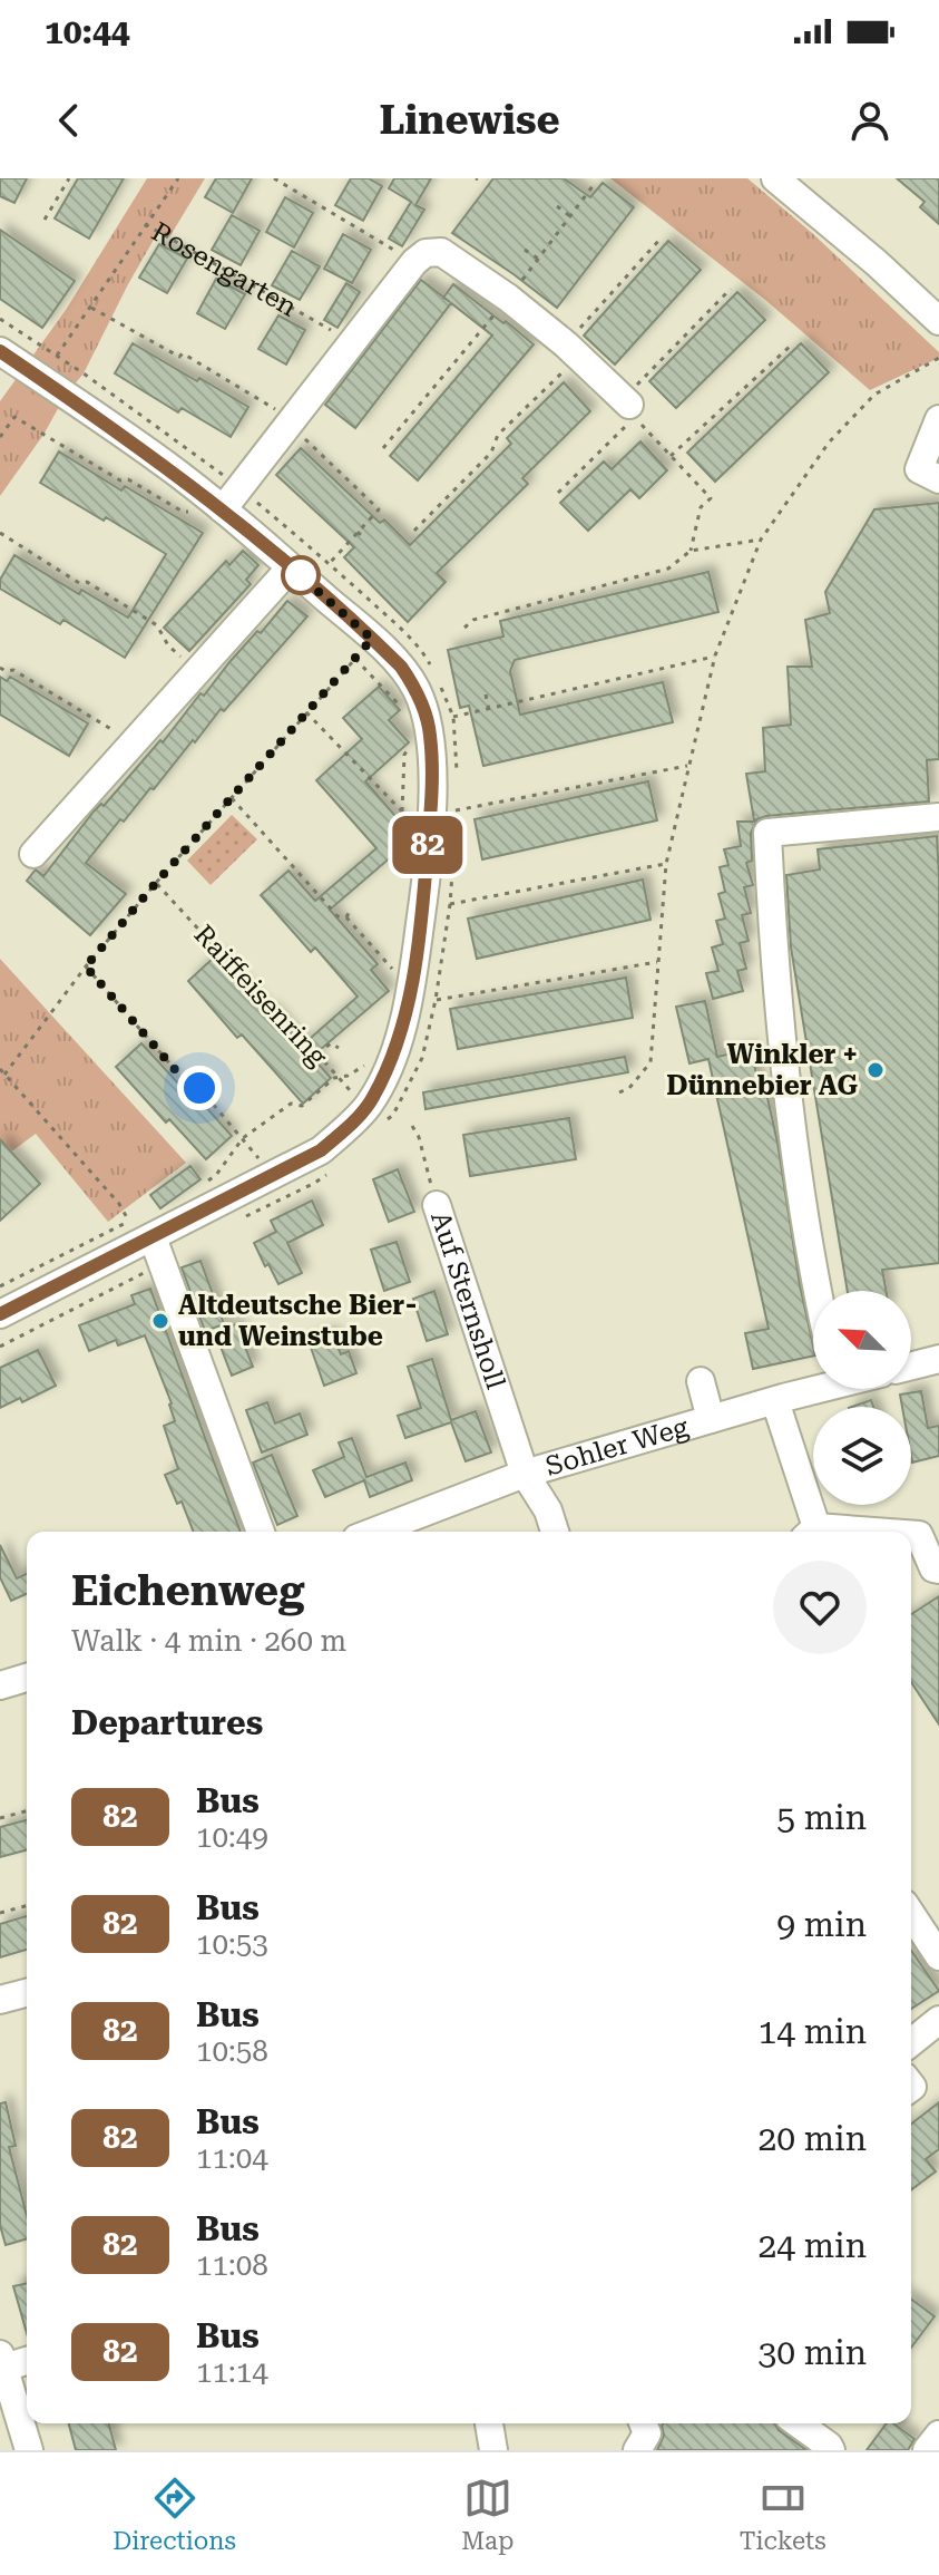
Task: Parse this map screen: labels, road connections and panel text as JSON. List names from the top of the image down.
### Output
{
  "streets": {
    "street": ["Auf Sternsholl", "Sohler Weg"],
    "path": ["Rosengarten", "Raiffeisenring"]
  },
  "crossings": [
    ["Auf Sternsholl", "Sohler Weg"]
  ],
  "places": ["Winkler + Dünnebier AG", "Altdeutsche Bier- und Weinstube"],
  "lines": ["bus line 82"],
  "north": "top left",
  "page": {
    "status": "10:44",
    "header": "Linewise",
    "on_map": "82",
    "heading": [
      ["Eichenweg", "Walk · 4 min · 260 m"],
      "Departures"
    ],
    "list": [
      {
        "mark": "82",
        "name": "Bus",
        "note": "10:49",
        "value": "5 min"
      },
      {
        "mark": "82",
        "name": "Bus",
        "note": "10:53",
        "value": "9 min"
      },
      {
        "mark": "82",
        "name": "Bus",
        "note": "10:58",
        "value": "14 min"
      },
      {
        "mark": "82",
        "name": "Bus",
        "note": "11:04",
        "value": "20 min"
      },
      {
        "mark": "82",
        "name": "Bus",
        "note": "11:08",
        "value": "24 min"
      },
      {
        "mark": "82",
        "name": "Bus",
        "note": "11:14",
        "value": "30 min"
      }
    ],
    "tabs": ["Directions", "Map", "Tickets"]
  }
}
